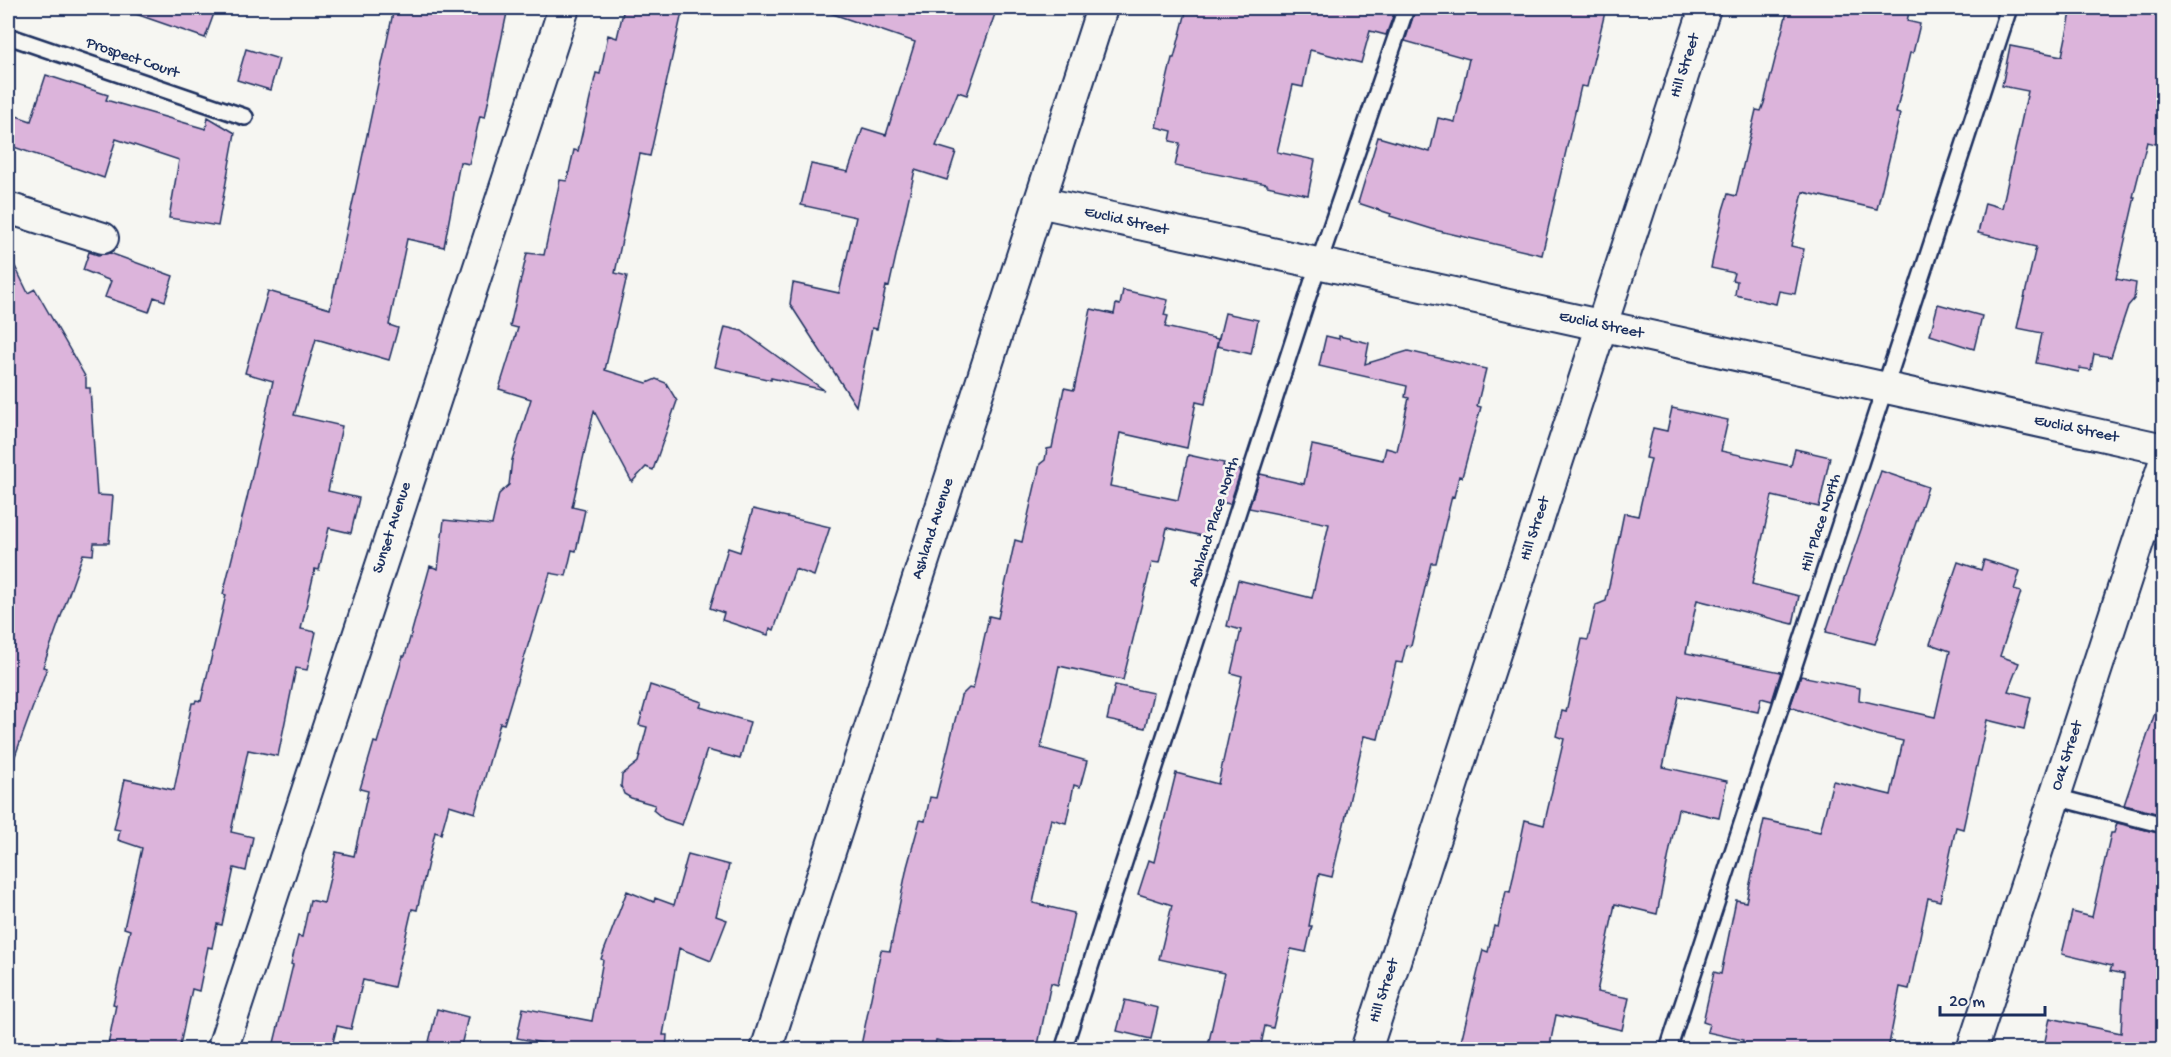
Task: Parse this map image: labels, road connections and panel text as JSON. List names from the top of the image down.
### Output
{
  "streets": {
    "street": [
      "Hill Street",
      "Euclid Street",
      "Sunset Avenue",
      "Ashland Avenue",
      "Oak Street"
    ],
    "lane": ["Prospect Court", "Ashland Place North", "Hill Place North"]
  },
  "crossings": [
    ["Hill Street", "Euclid Street"],
    ["Euclid Street", "Ashland Place North"],
    ["Euclid Street", "Hill Place North"],
    ["Euclid Street", "Ashland Avenue"]
  ],
  "scale_bar": "20 m"
}
